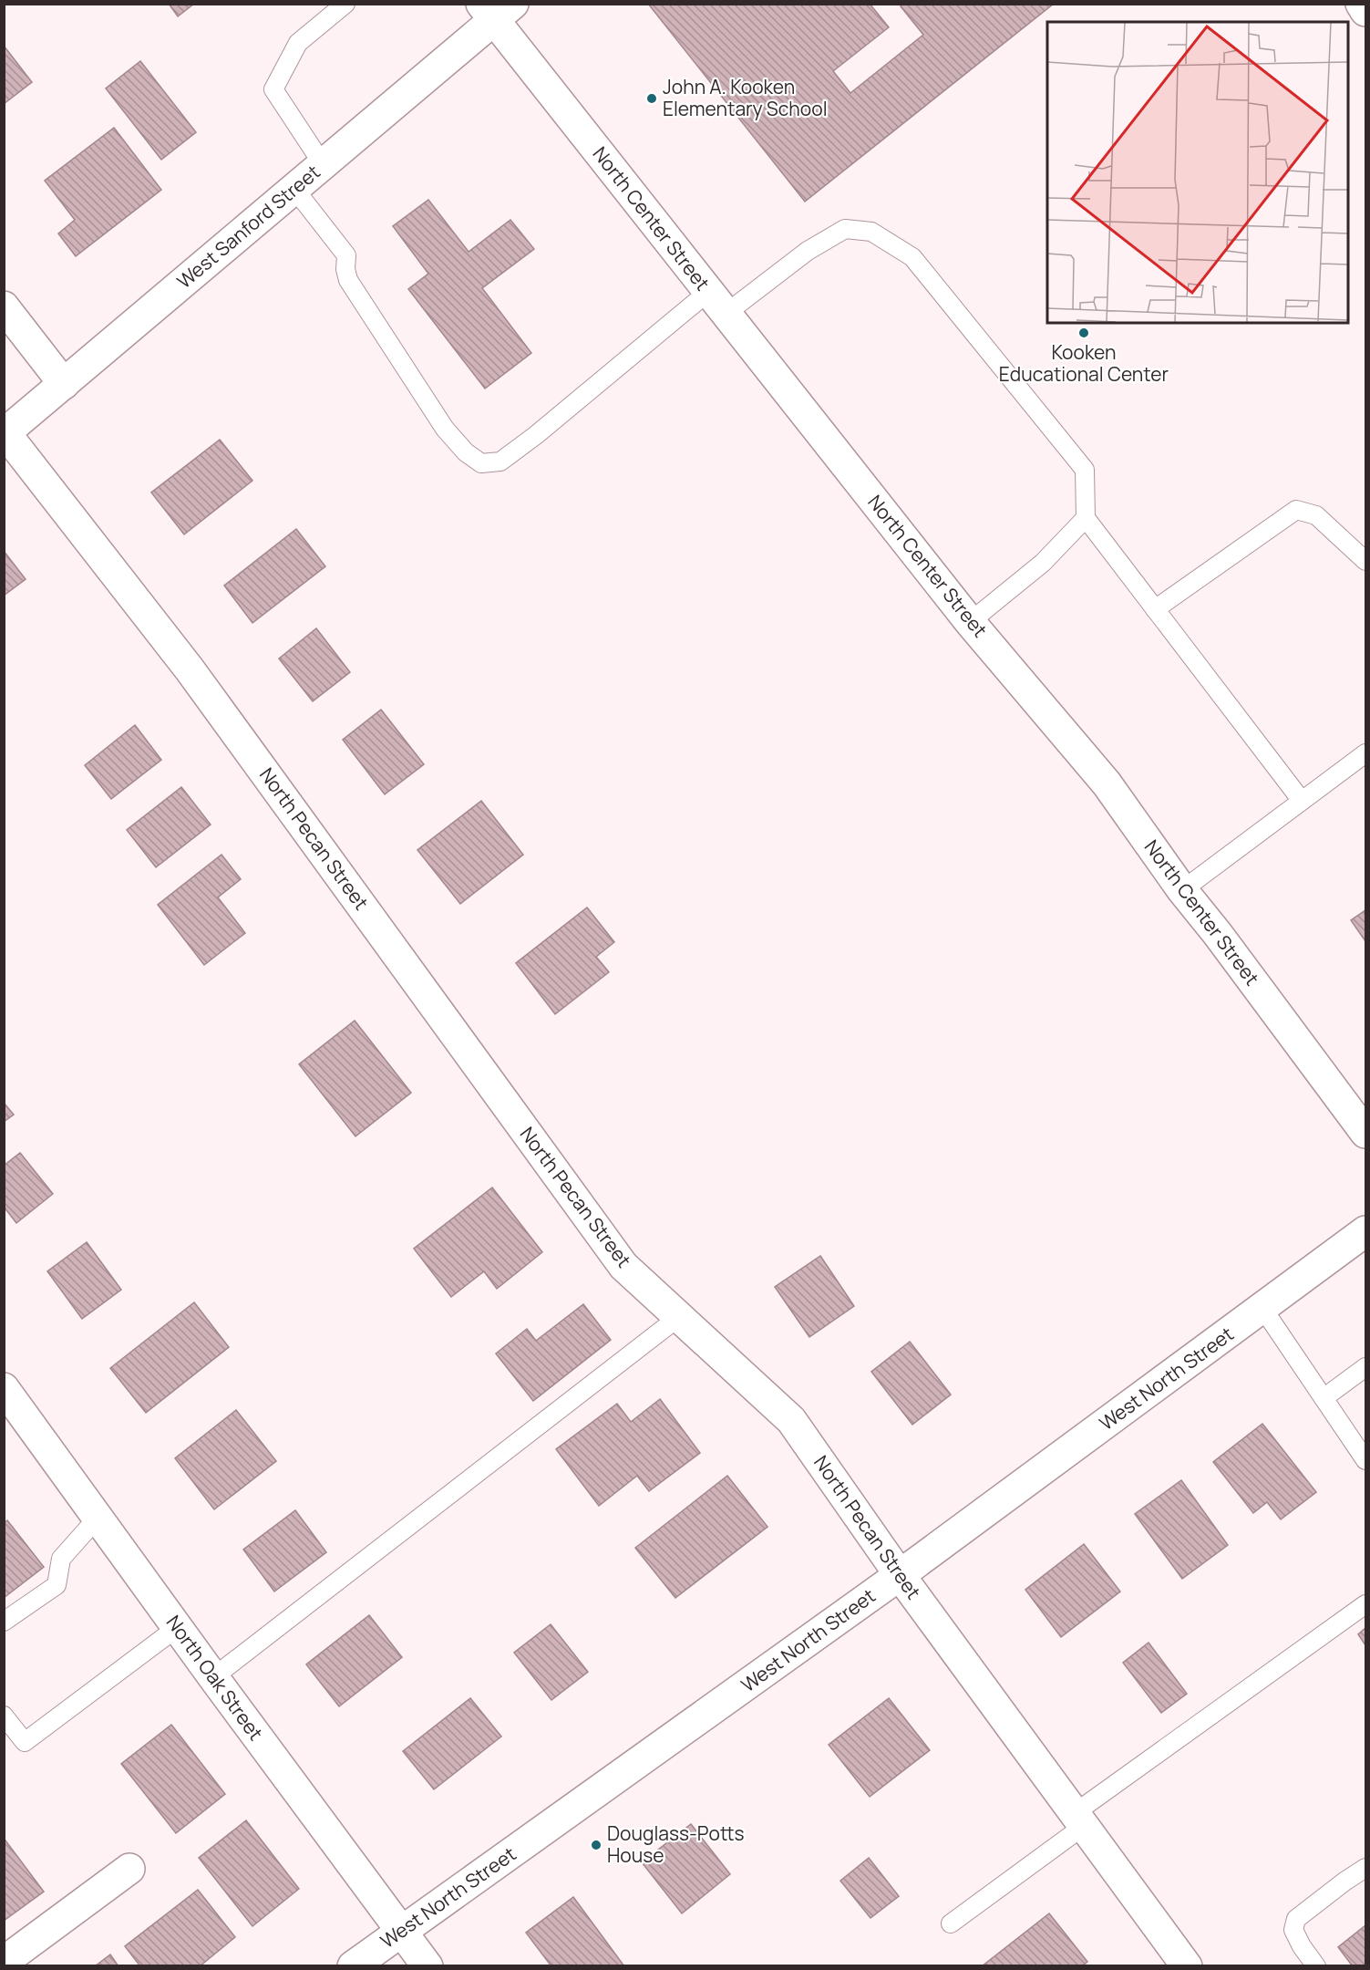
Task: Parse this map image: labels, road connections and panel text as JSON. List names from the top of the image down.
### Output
{
  "streets": {
    "street": [
      "North Center Street",
      "West Sanford Street",
      "North Pecan Street",
      "West North Street",
      "North Oak Street"
    ]
  },
  "crossings": [
    ["North Center Street", "West Sanford Street"],
    ["West Sanford Street", "North Pecan Street"],
    ["North Pecan Street", "West North Street"],
    ["West North Street", "North Oak Street"]
  ],
  "places": ["John A. Kooken Elementary School", "Kooken Educational Center", "Douglass-Potts House"]
}
